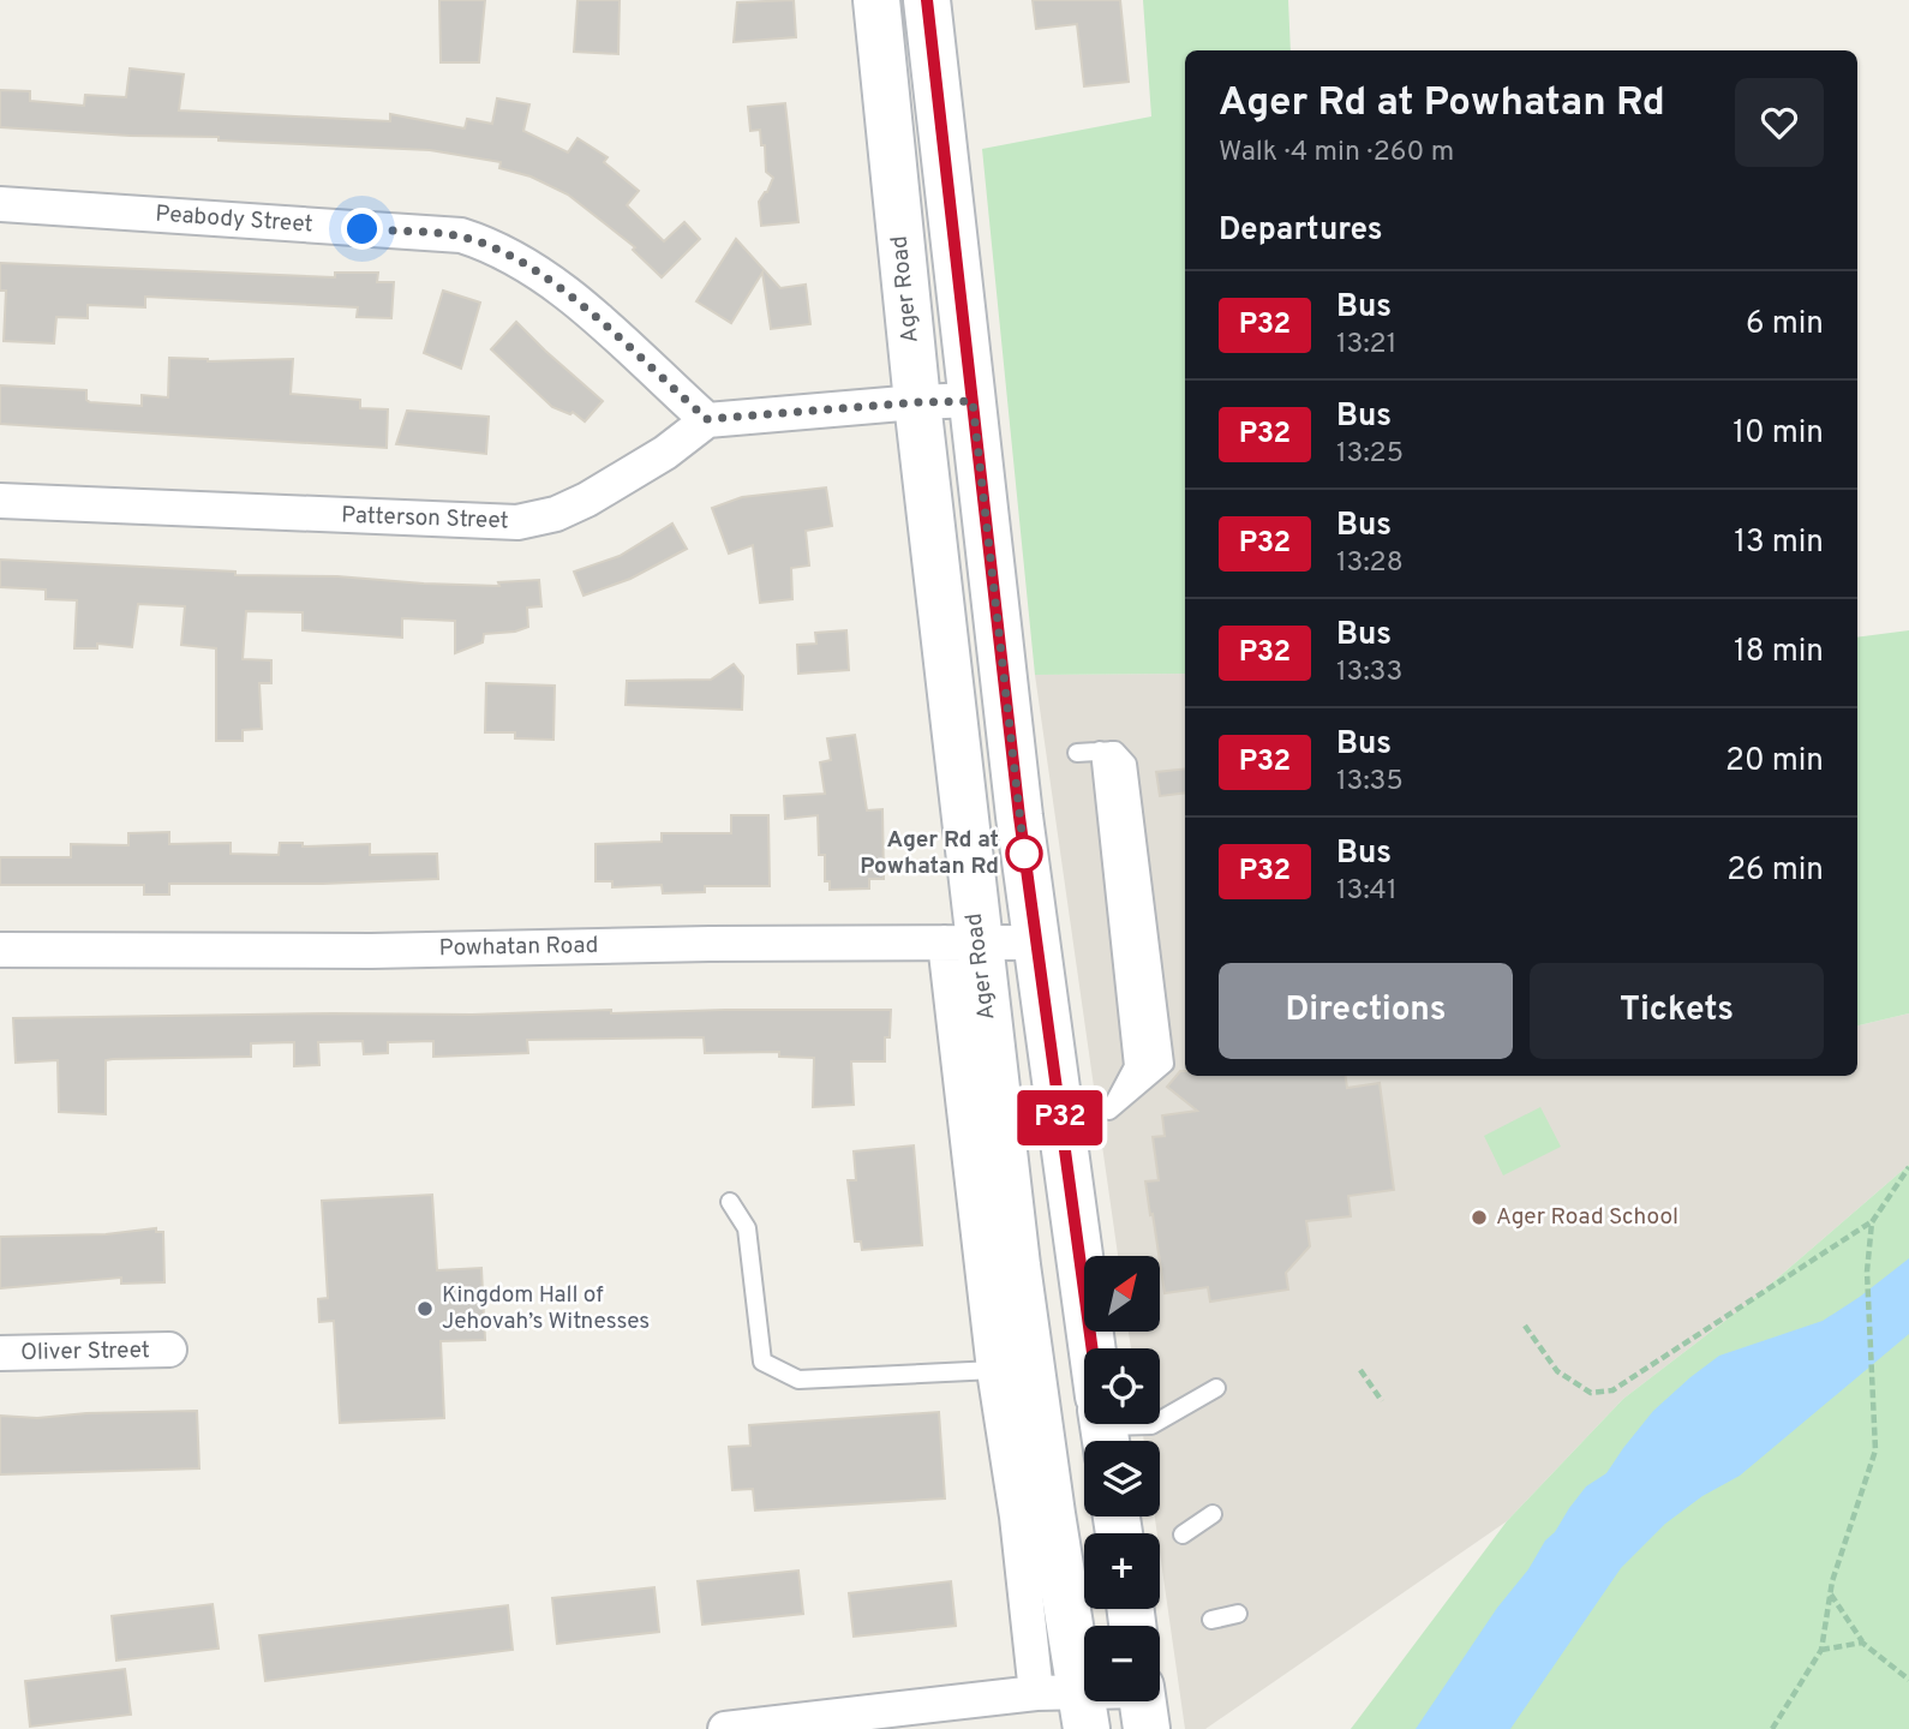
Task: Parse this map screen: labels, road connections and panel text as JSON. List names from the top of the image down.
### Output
{
  "streets": {
    "main road": ["Ager Road"],
    "street": [
      "Peabody Street",
      "Patterson Street",
      "Powhatan Road",
      "Oliver Street"
    ]
  },
  "crossings": [
    ["Peabody Street", "Patterson Street"],
    ["Ager Road", "Powhatan Road"]
  ],
  "places": ["Ager Rd at Powhatan Rd", "Ager Road School", "Kingdom Hall of Jehovah’s Witnesses"],
  "lines": ["bus line P32"],
  "north": "top right",
  "page": {
    "on_map": "P32",
    "heading": [
      ["Ager Rd at Powhatan Rd", "Walk · 4 min · 260 m"],
      "Departures"
    ],
    "list": [
      {
        "mark": "P32",
        "name": "Bus",
        "note": "13:21",
        "value": "6 min"
      },
      {
        "mark": "P32",
        "name": "Bus",
        "note": "13:25",
        "value": "10 min"
      },
      {
        "mark": "P32",
        "name": "Bus",
        "note": "13:28",
        "value": "13 min"
      },
      {
        "mark": "P32",
        "name": "Bus",
        "note": "13:33",
        "value": "18 min"
      },
      {
        "mark": "P32",
        "name": "Bus",
        "note": "13:35",
        "value": "20 min"
      },
      {
        "mark": "P32",
        "name": "Bus",
        "note": "13:41",
        "value": "26 min"
      }
    ],
    "buttons": ["Directions", "Tickets"],
    "map_buttons": ["+", "−"]
  }
}
